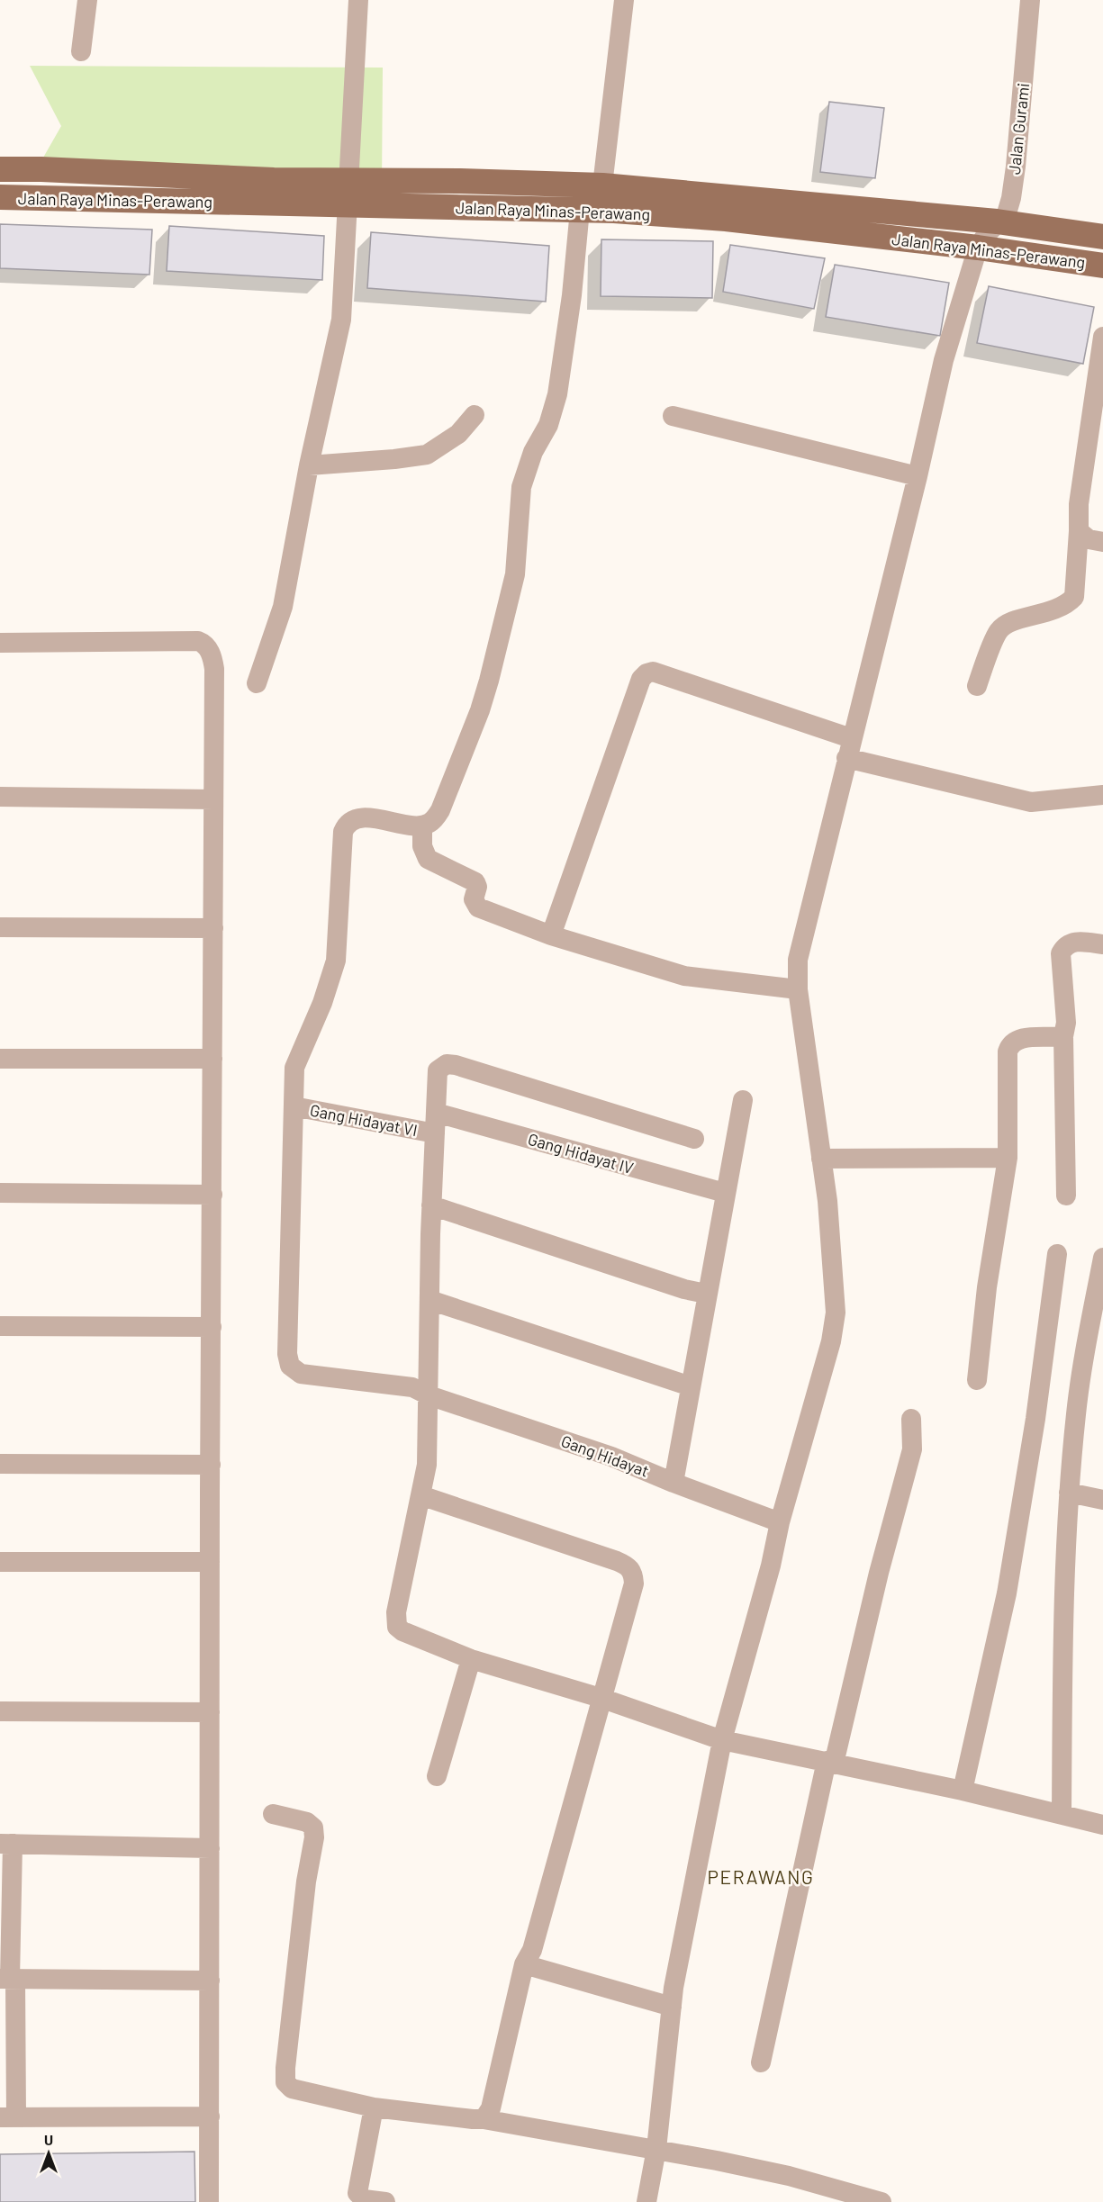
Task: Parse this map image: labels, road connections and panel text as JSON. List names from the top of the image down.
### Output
{
  "streets": {
    "main road": ["Jalan Raya Minas-Perawang"],
    "street": [
      "Jalan Gurami",
      "Gang Hidayat VI",
      "Gang Hidayat IV",
      "Gang Hidayat"
    ]
  },
  "crossings": [
    ["Jalan Gurami", "Jalan Raya Minas-Perawang"],
    ["Jalan Gurami", "Gang Hidayat"],
    ["Gang Hidayat VI", "Gang Hidayat"]
  ],
  "districts": ["PERAWANG"],
  "north": "top"
}
